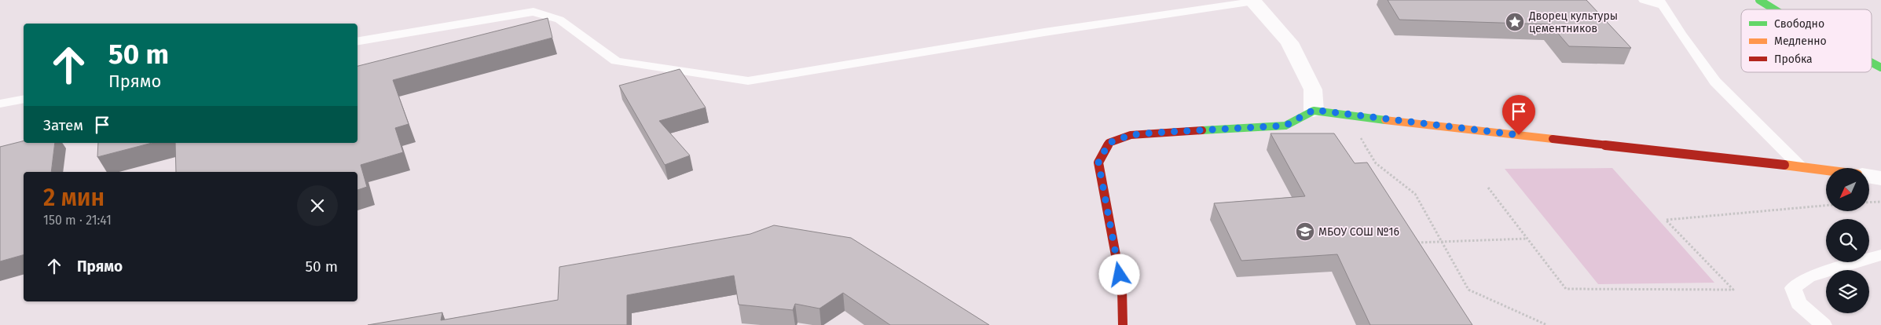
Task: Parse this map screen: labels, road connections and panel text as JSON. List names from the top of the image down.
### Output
{
  "places": {
    "place": ["Дворец культуры цементников"],
    "school or university": ["МБОУ СОШ №16"]
  },
  "legend": ["Свободно", "Медленно", "Пробка"],
  "north": "bottom left",
  "page": {
    "turn": ["50 m", "Прямо"],
    "then": "Затем",
    "heading": ["2 мин", "150 m · 21:41"],
    "list": [
      {
        "name": "Прямо",
        "value": "50 m"
      }
    ]
  }
}
